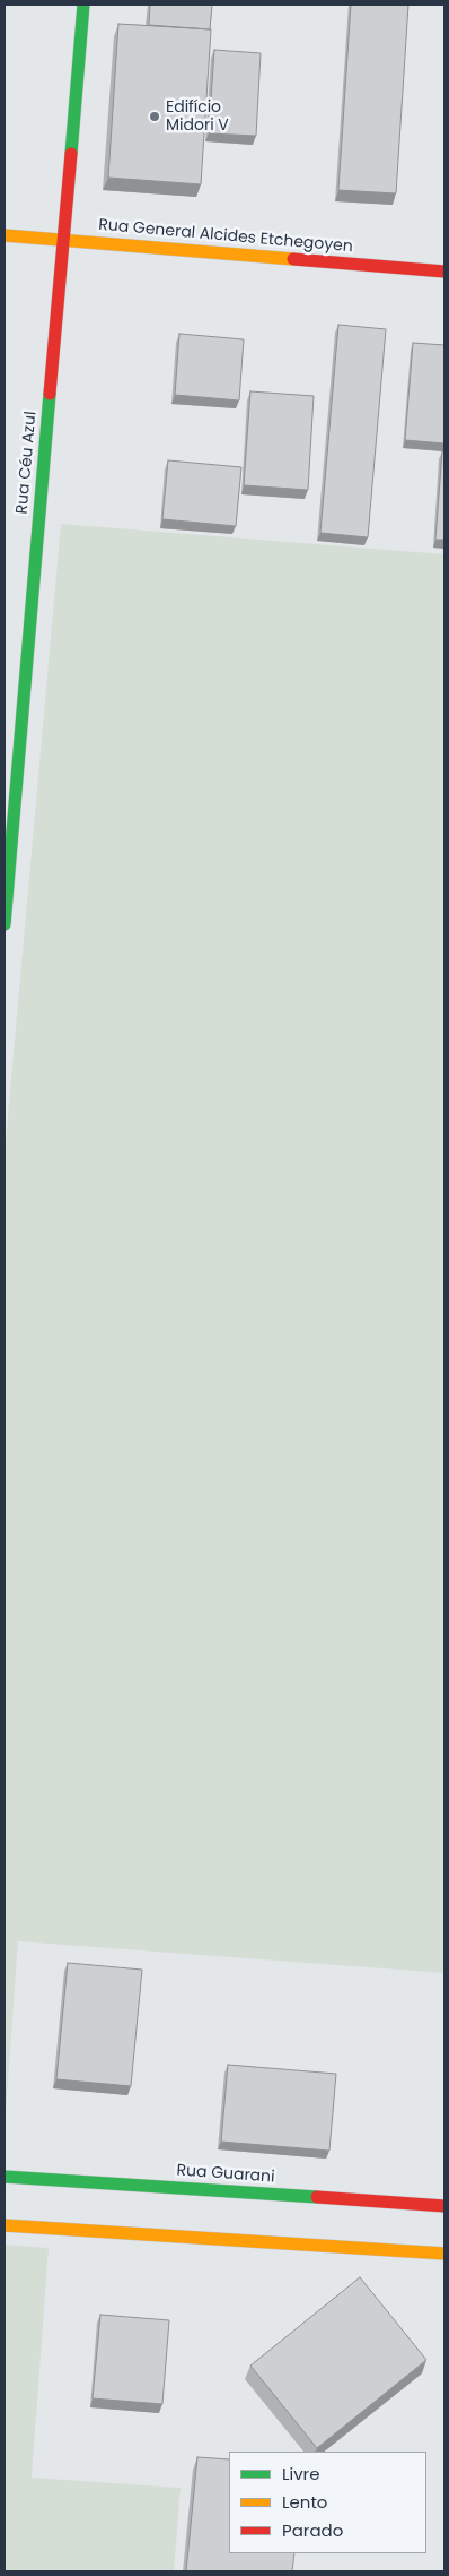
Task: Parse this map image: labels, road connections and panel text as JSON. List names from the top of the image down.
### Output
{
  "streets": {
    "street": ["Rua General Alcides Etchegoyen", "Rua Céu Azul", "Rua Guarani"]
  },
  "crossings": [
    ["Rua General Alcides Etchegoyen", "Rua Céu Azul"]
  ],
  "places": ["Edifício Midori V"],
  "legend": ["Livre", "Lento", "Parado"]
}
